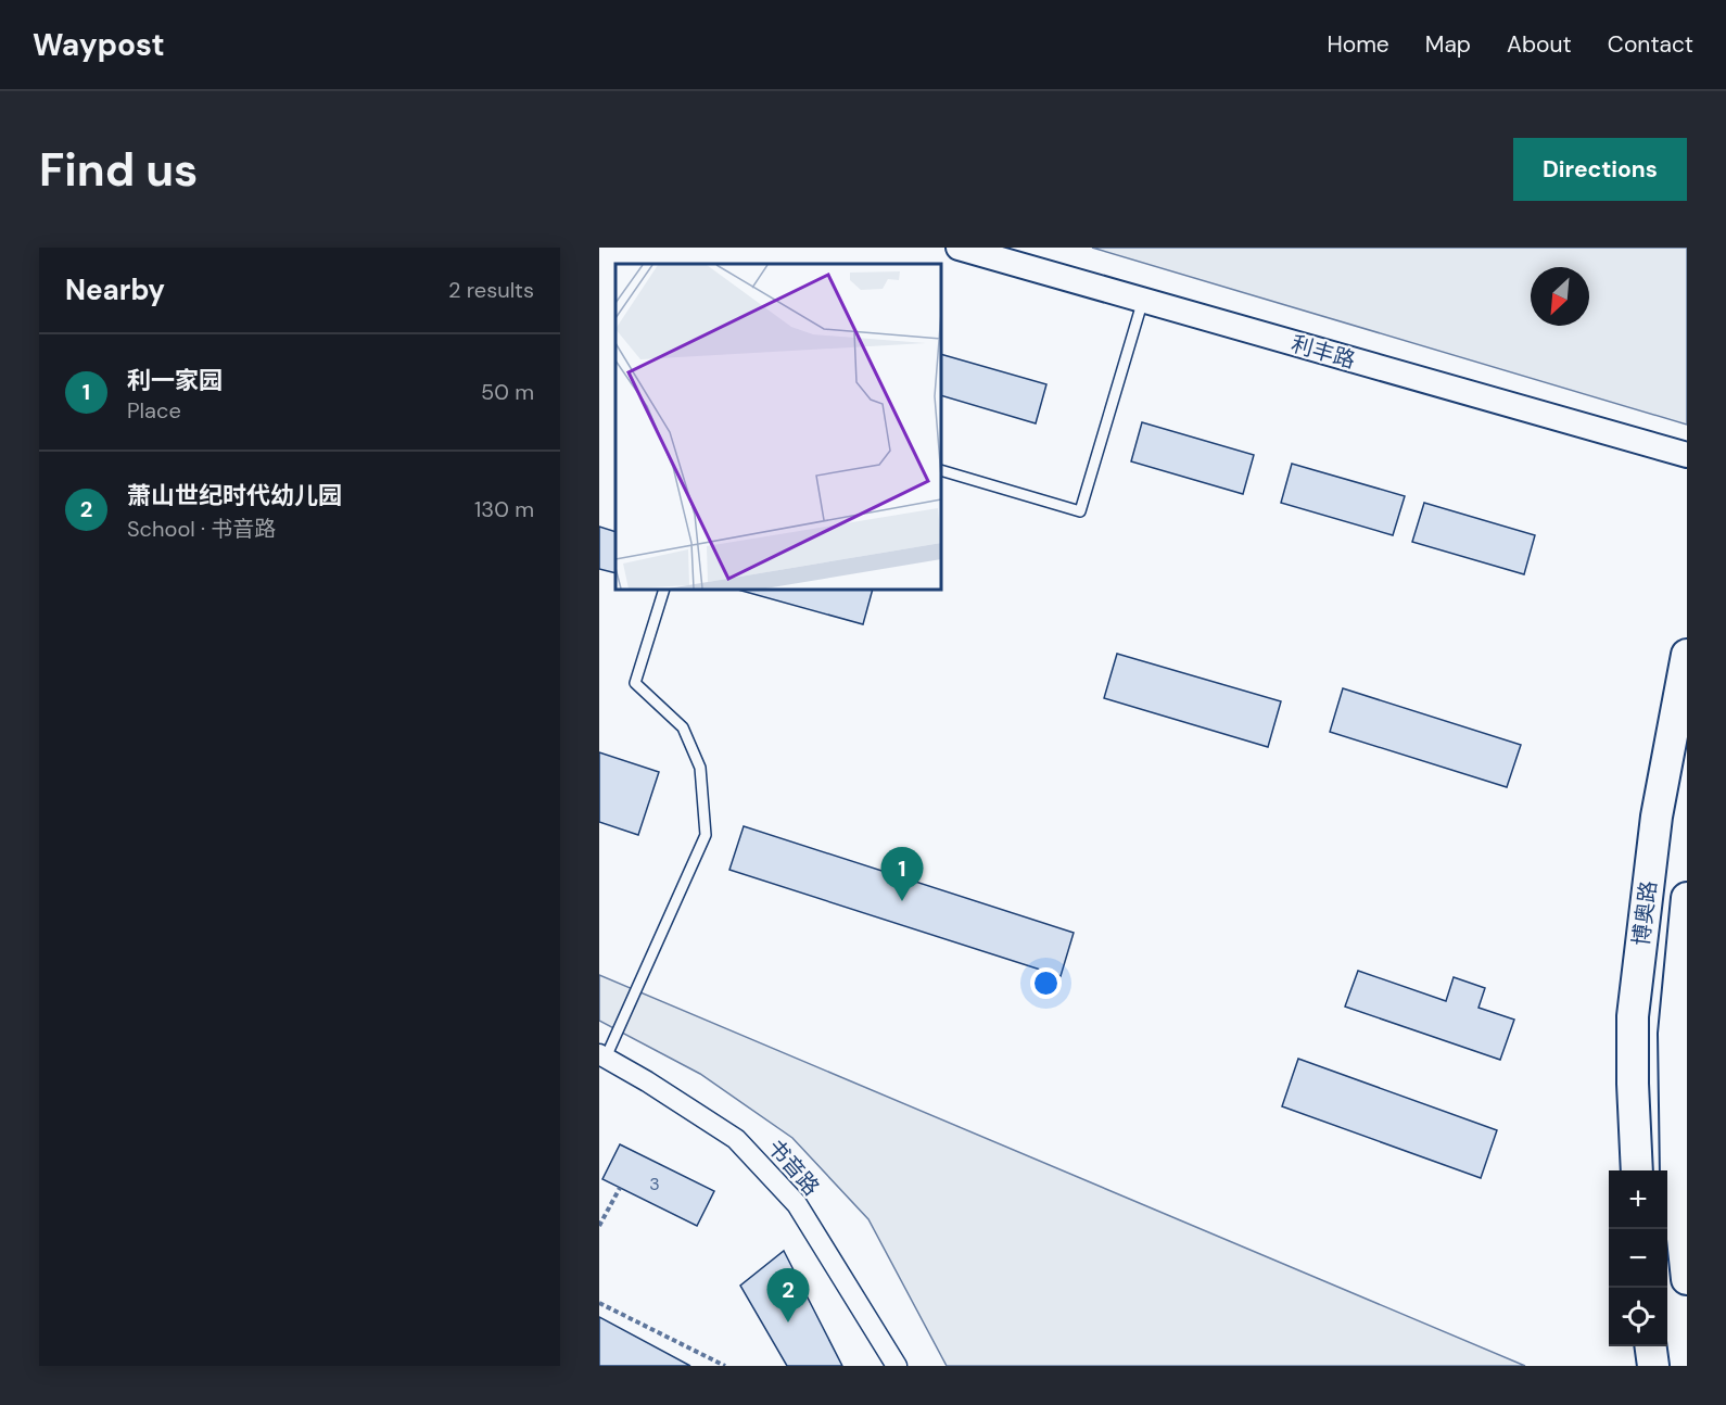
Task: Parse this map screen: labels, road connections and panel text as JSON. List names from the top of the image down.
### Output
{
  "streets": {
    "main road": ["博奥路"],
    "street": ["利丰路", "书音路"]
  },
  "house_numbers": ["3"],
  "north": "bottom left",
  "page": {
    "header": "Waypost",
    "nav": [
      "Home",
      "Map",
      "About",
      "Contact"
    ],
    "buttons": "Directions",
    "title": "Find us",
    "heading": ["Nearby", "2 results"],
    "list": [
      {
        "mark": "1",
        "name": "利一家园",
        "note": "Place",
        "value": "50 m"
      },
      {
        "mark": "2",
        "name": "萧山世纪时代幼儿园",
        "note": "School · 书音路",
        "value": "130 m"
      }
    ],
    "pins": ["1", "2"],
    "map_buttons": ["+", "−"]
  }
}
